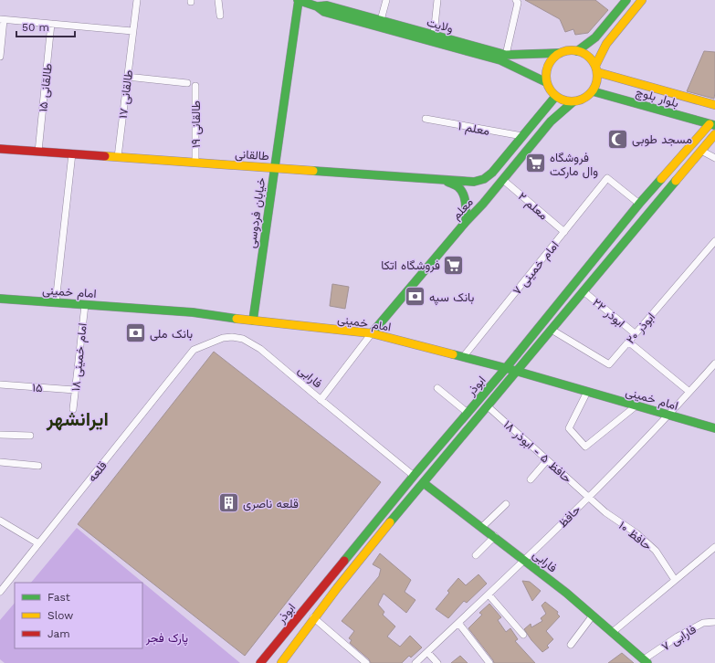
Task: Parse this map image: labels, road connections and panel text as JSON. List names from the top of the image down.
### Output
{
  "streets": {
    "main road": [
      "ولایت",
      "بلوار بلوچ",
      "طالقانی",
      "معلم",
      "خیابان فردوسی",
      "امام خمینی",
      "فارابی",
      "ابوذر"
    ],
    "street": [
      "طالقانی ۱۵",
      "طالقانی ۱۷",
      "طالقانی ۱۹",
      "معلم ۱",
      "معلم ۲",
      "امام خمینی ۷",
      "ابوذر ۲۲",
      "ابوذر ۲۰",
      "امام خمینی ۱۸",
      "۱۵",
      "حافظ ۵ - ابوذر ۱۸",
      "قلعه",
      "حافظ",
      "حافظ ۱۰",
      "فارابی ۷"
    ]
  },
  "crossings": [
    ["ولایت", "بلوار بلوچ"],
    ["ولایت", "معلم"],
    ["ولایت", "خیابان فردوسی"],
    ["طالقانی ۱۵", "طالقانی"],
    ["طالقانی ۱۷", "طالقانی"],
    ["بلوار بلوچ", "معلم"],
    ["بلوار بلوچ", "ابوذر"],
    ["طالقانی ۱۹", "طالقانی"],
    ["معلم ۱", "طالقانی"],
    ["طالقانی", "خیابان فردوسی"],
    ["معلم ۲", "معلم"],
    ["معلم ۲", "امام خمینی ۷"],
    ["معلم", "امام خمینی"],
    ["خیابان فردوسی", "امام خمینی"],
    ["امام خمینی ۷", "امام خمینی"],
    ["امام خمینی ۷", "ابوذر"],
    ["امام خمینی", "امام خمینی ۱۸"],
    ["امام خمینی", "ابوذر"],
    ["امام خمینی", "حافظ"],
    ["ابوذر ۲۲", "ابوذر ۲۰"],
    ["ابوذر ۲۲", "ابوذر"],
    ["ابوذر ۲۰", "ابوذر"],
    ["امام خمینی ۱۸", "۱۵"],
    ["فارابی", "ابوذر"],
    ["فارابی", "قلعه"],
    ["فارابی", "حافظ"],
    ["فارابی", "فارابی ۷"],
    ["ابوذر", "حافظ ۵ - ابوذر ۱۸"],
    ["حافظ ۵ - ابوذر ۱۸", "حافظ"],
    ["حافظ ۵ - ابوذر ۱۸", "حافظ ۱۰"],
    ["حافظ", "حافظ ۱۰"]
  ],
  "districts": ["ایرانشهر"],
  "parks": ["پارک فجر"],
  "places": {
    "mosque": ["مسجد طوبی"],
    "supermarket": ["فروشگاه وال مارکت", "فروشگاه اتکا"],
    "bank": ["بانک سپه", "بانک ملی"],
    "building": ["قلعه ناصری"]
  },
  "legend": ["Fast", "Slow", "Jam"],
  "scale_bar": "50 m"
}
